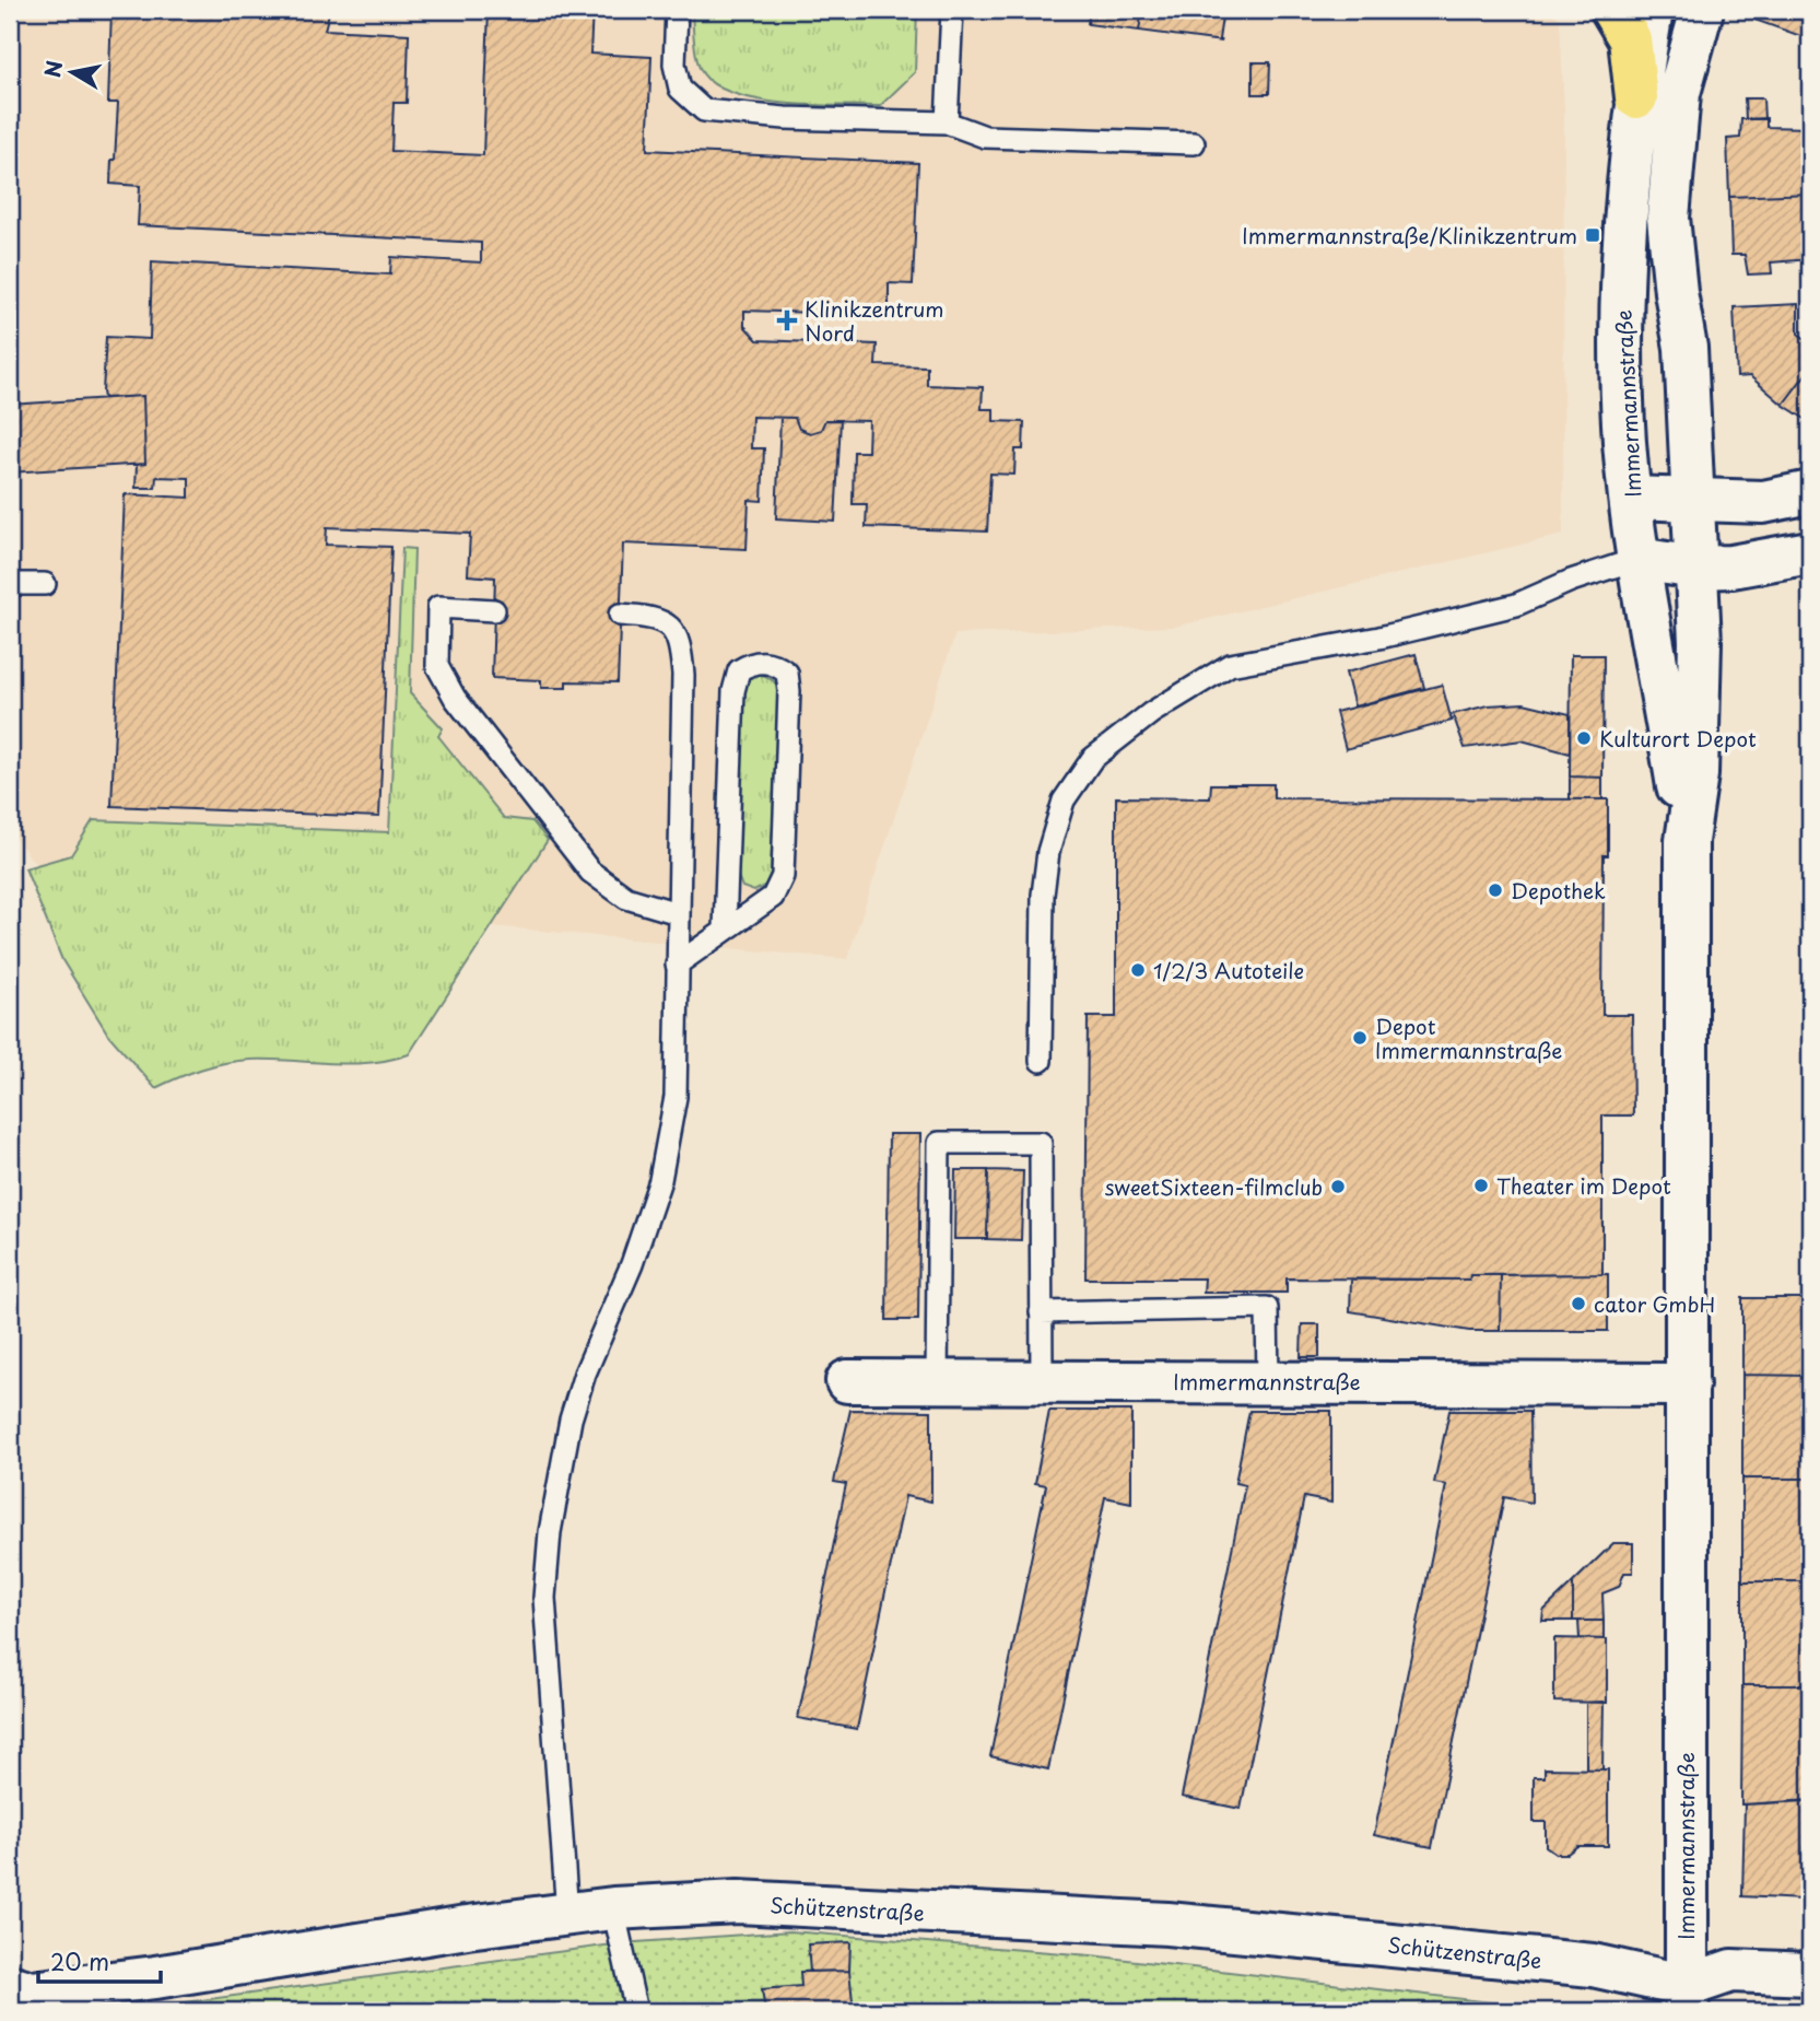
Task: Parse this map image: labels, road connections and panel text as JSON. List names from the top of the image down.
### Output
{
  "streets": {
    "street": ["Immermannstraße", "Schützenstraße"]
  },
  "crossings": [
    ["Immermannstraße", "Schützenstraße"]
  ],
  "places": {
    "transit": ["Immermannstraße/Klinikzentrum"],
    "health": ["Klinikzentrum Nord"],
    "other": [
      "Kulturort Depot",
      "Depothek",
      "1/2/3 Autoteile",
      "Depot Immermannstraße",
      "Theater im Depot",
      "sweetSixteen-filmclub",
      "cator GmbH"
    ]
  },
  "scale_bar": "20 m",
  "north": "left"
}
